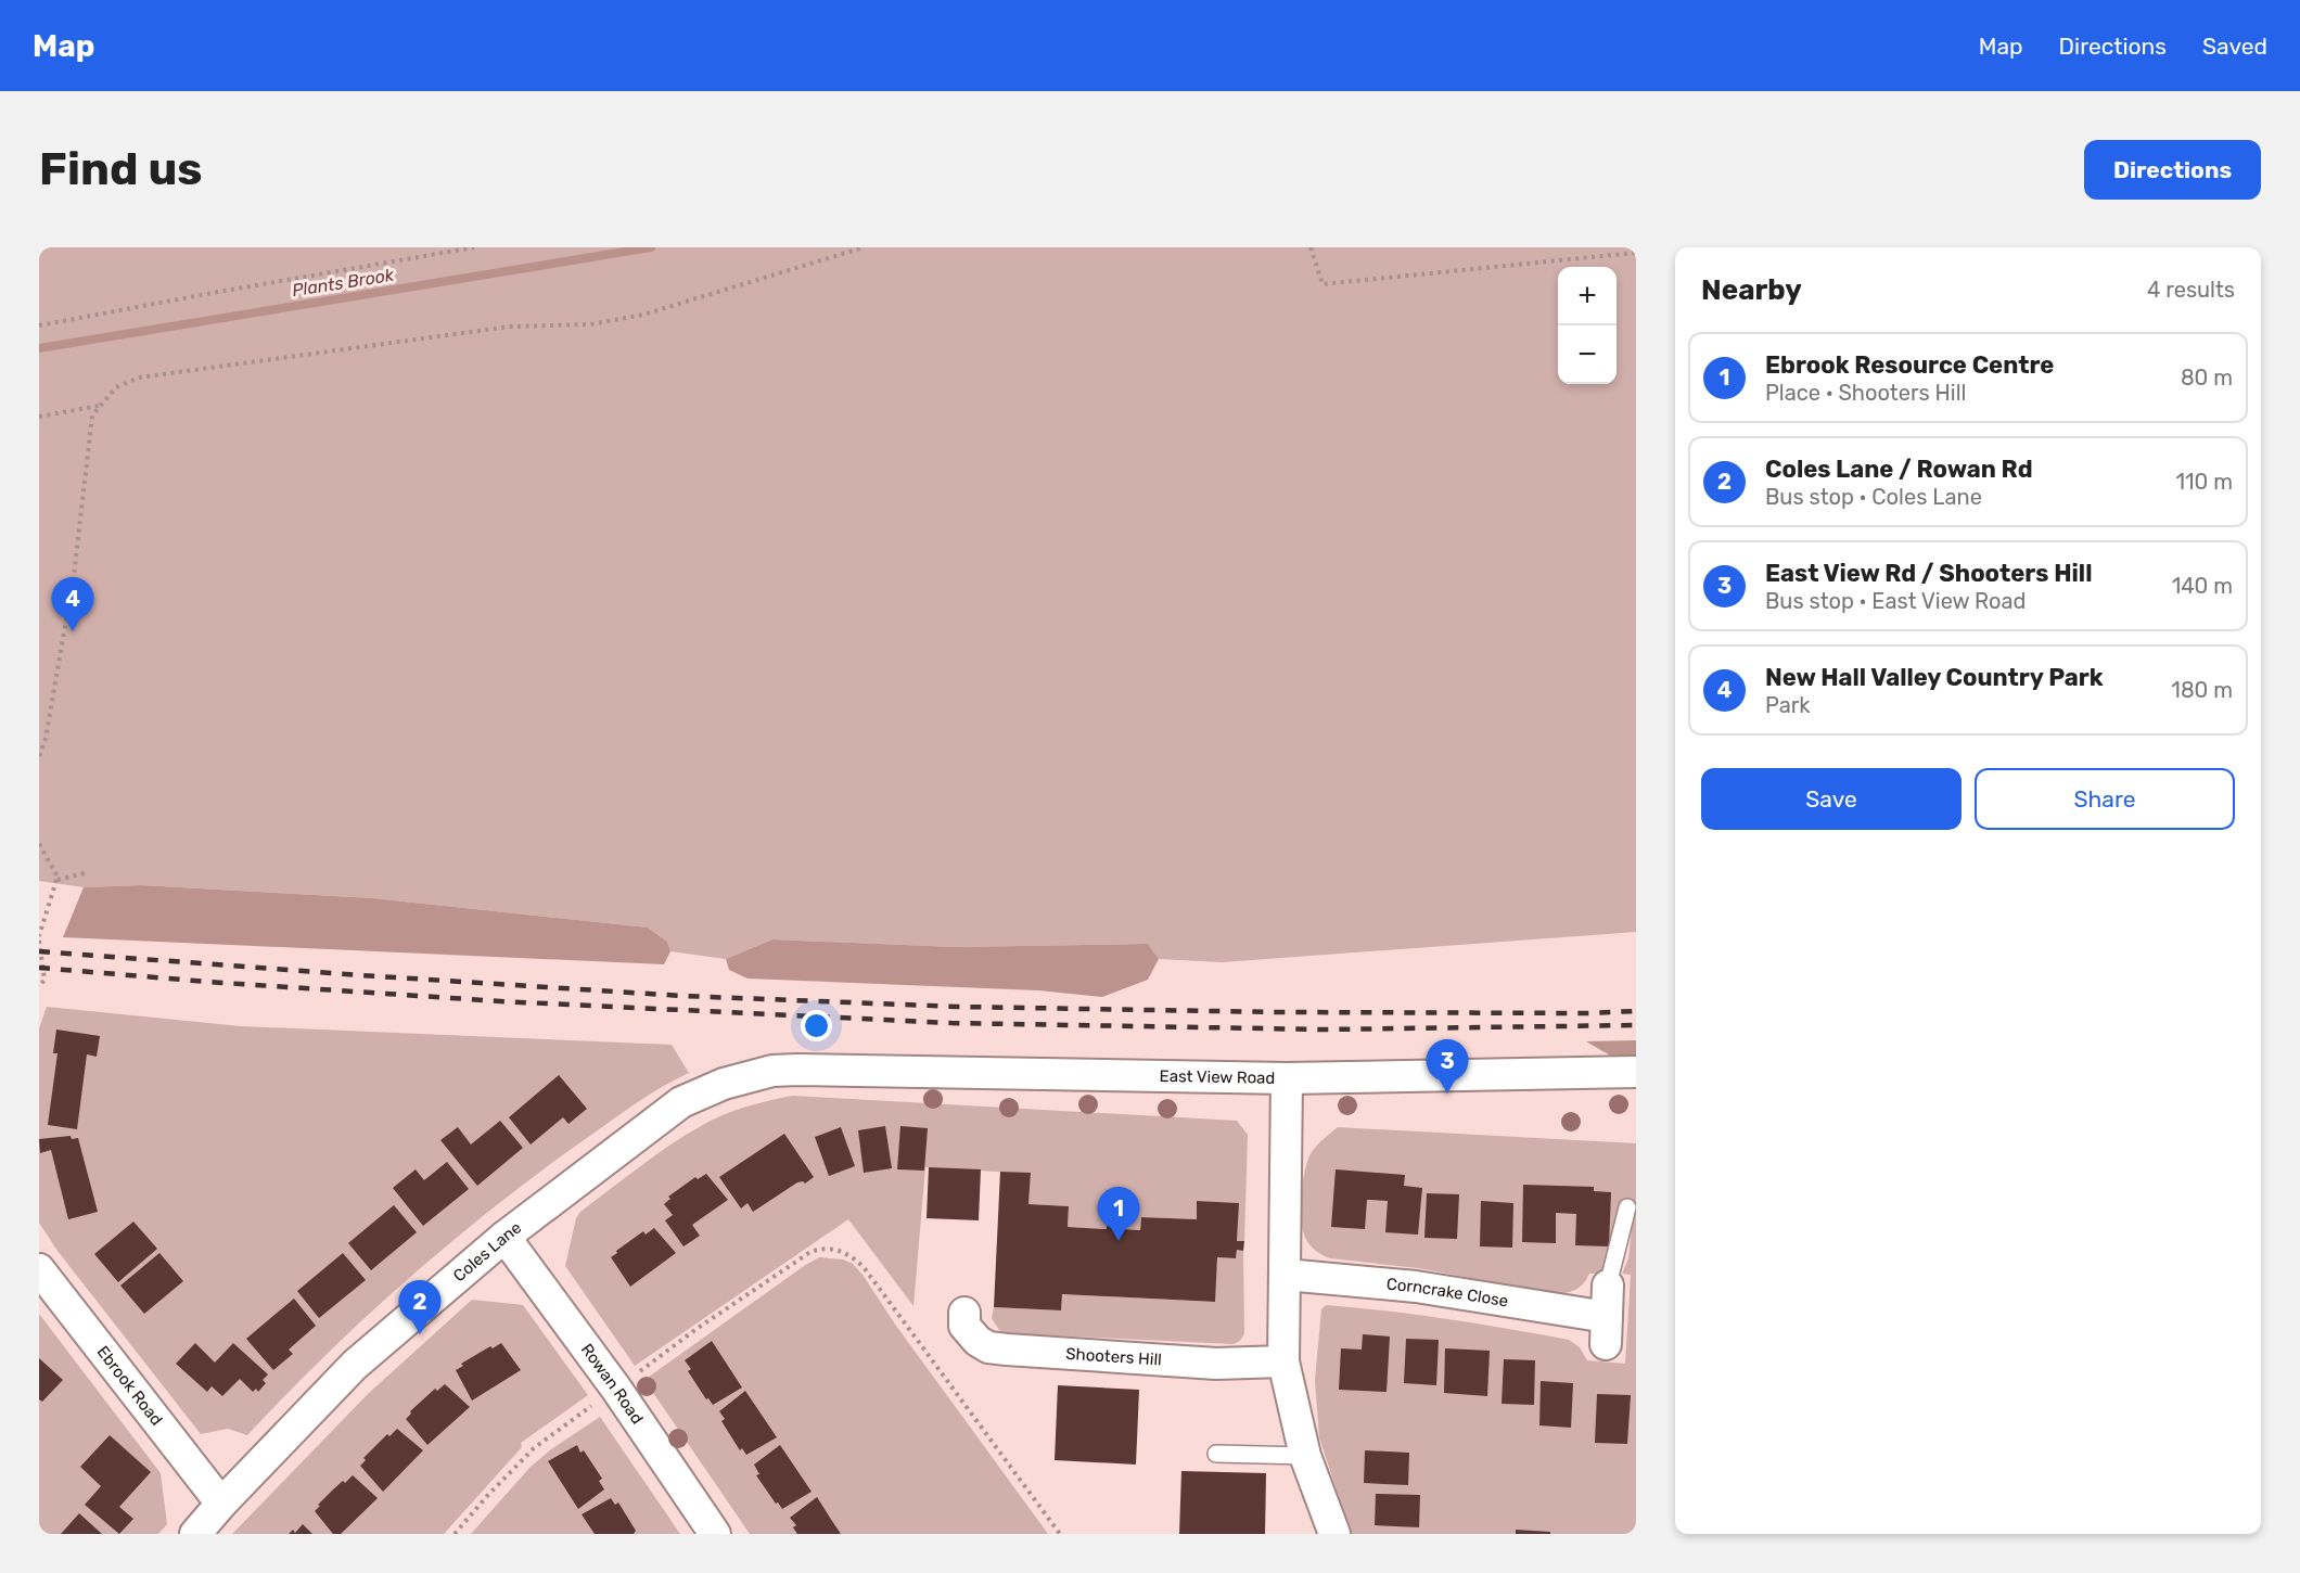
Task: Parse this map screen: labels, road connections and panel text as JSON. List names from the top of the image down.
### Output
{
  "streets": {
    "street": [
      "East View Road",
      "Coles Lane",
      "Corncrake Close",
      "Shooters Hill",
      "Rowan Road",
      "Ebrook Road"
    ]
  },
  "crossings": [
    ["East View Road", "Coles Lane"],
    ["Coles Lane", "Rowan Road"],
    ["Coles Lane", "Ebrook Road"]
  ],
  "water": ["Plants Brook"],
  "page": {
    "header": "Map",
    "nav": ["Map", "Directions", "Saved"],
    "buttons": [
      "Directions",
      ["Save", "Share"]
    ],
    "title": "Find us",
    "heading": ["Nearby", "4 results"],
    "map_buttons": ["+", "−"],
    "list": [
      {
        "mark": "1",
        "name": "Ebrook Resource Centre",
        "note": "Place · Shooters Hill",
        "value": "80 m"
      },
      {
        "mark": "2",
        "name": "Coles Lane / Rowan Rd",
        "note": "Bus stop · Coles Lane",
        "value": "110 m"
      },
      {
        "mark": "3",
        "name": "East View Rd / Shooters Hill",
        "note": "Bus stop · East View Road",
        "value": "140 m"
      },
      {
        "mark": "4",
        "name": "New Hall Valley Country Park",
        "note": "Park",
        "value": "180 m"
      }
    ],
    "pins": [
      "4",
      "3",
      "1",
      "2"
    ]
  }
}
